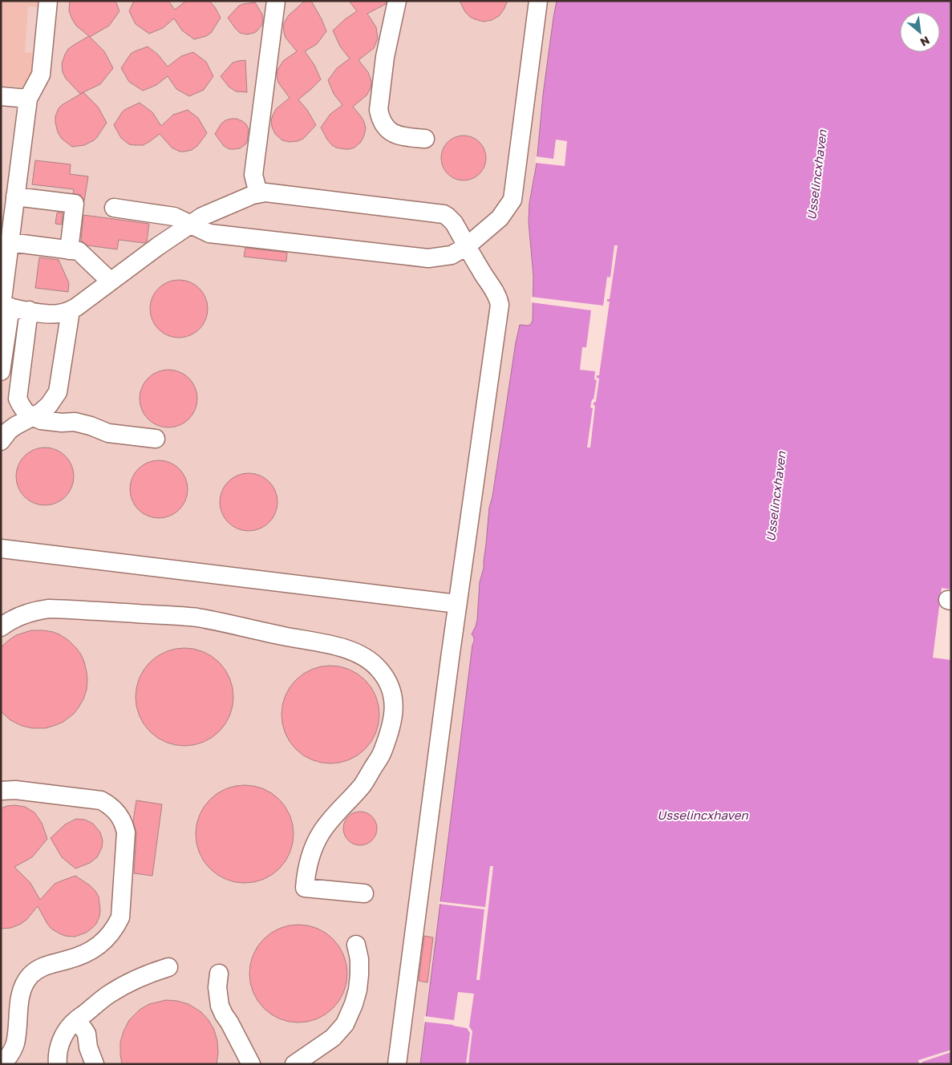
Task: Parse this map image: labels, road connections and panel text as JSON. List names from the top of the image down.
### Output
{
  "water": ["Usselincxhaven"],
  "north": "bottom right"
}
